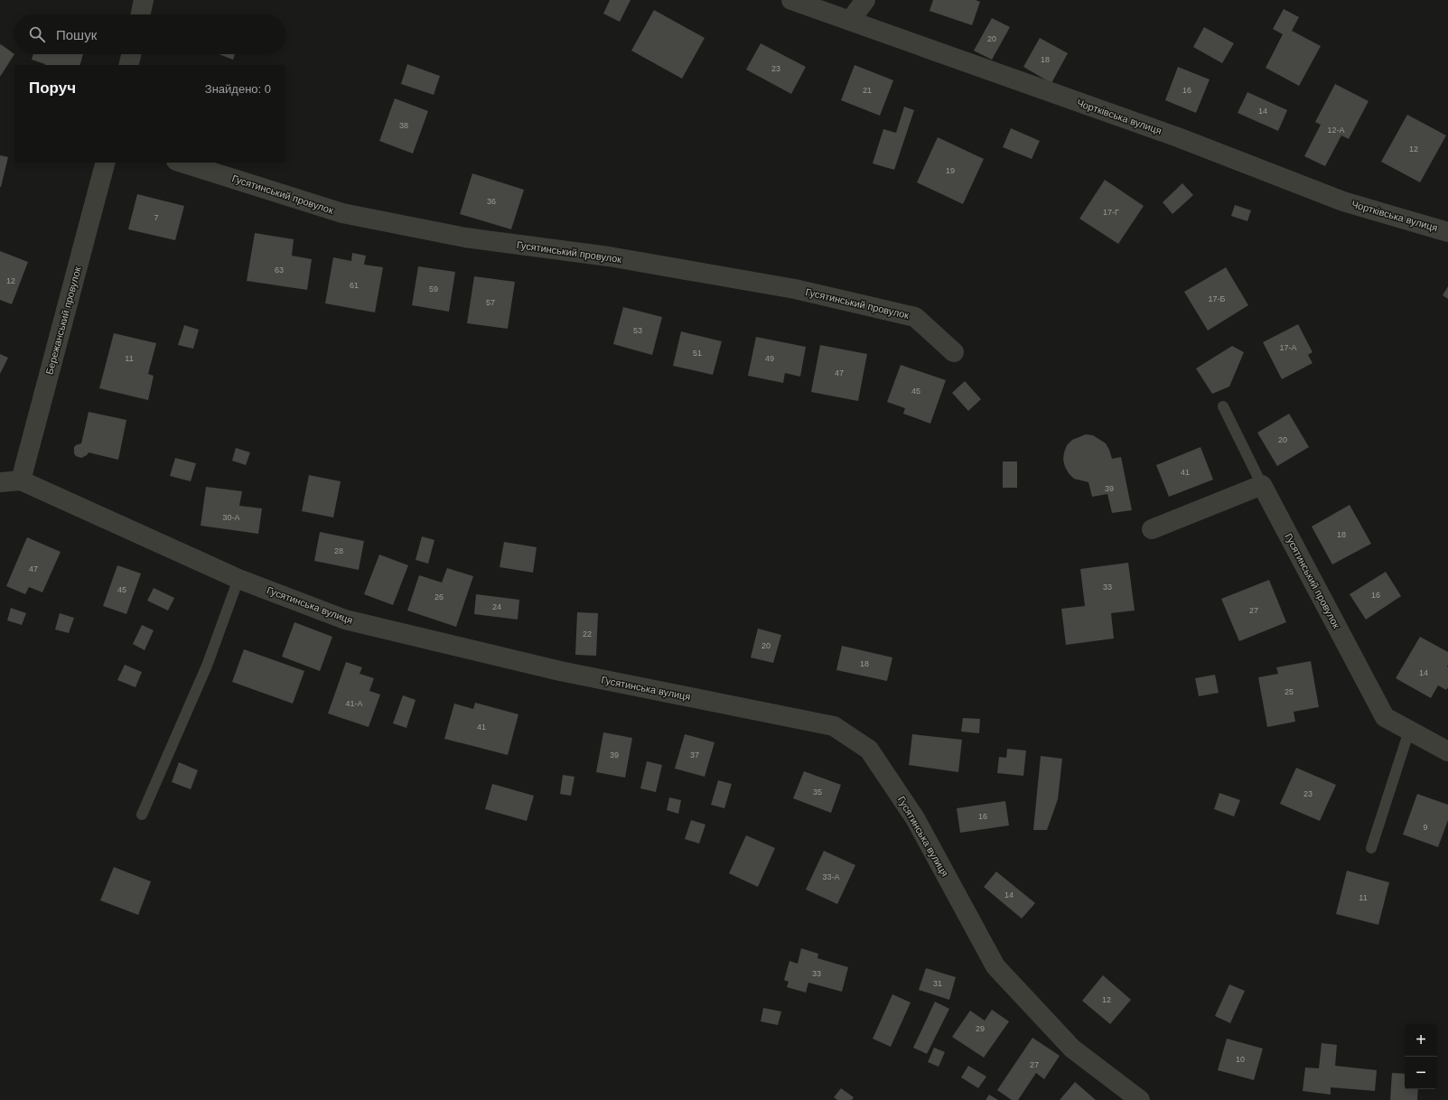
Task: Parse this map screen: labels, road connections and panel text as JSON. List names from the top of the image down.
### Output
{
  "streets": {
    "street": [
      "Чортківська вулиця",
      "Гусятинський провулок",
      "Бережанський провулок",
      "Гусятинська вулиця"
    ]
  },
  "crossings": [
    ["Бережанський провулок", "Гусятинська вулиця"]
  ],
  "house_numbers": [
    "20",
    "18",
    "23",
    "21",
    "16",
    "14",
    "38",
    "12-А",
    "12",
    "19",
    "36",
    "17-Г",
    "7",
    "63",
    "12",
    "61",
    "59",
    "17-Б",
    "57",
    "53",
    "17-А",
    "51",
    "11",
    "49",
    "47",
    "45",
    "20",
    "41",
    "39",
    "30-А",
    "18",
    "28",
    "47",
    "33",
    "45",
    "16",
    "26",
    "24",
    "27",
    "22",
    "20",
    "18",
    "14",
    "25",
    "41-А",
    "41",
    "39",
    "37",
    "35",
    "23",
    "16",
    "9",
    "33-А",
    "14",
    "11",
    "33",
    "31",
    "12",
    "29",
    "10",
    "27"
  ],
  "page": {
    "search": "Пошук",
    "heading": ["Поруч", "Знайдено: 0"],
    "map_buttons": ["+", "−"]
  }
}
